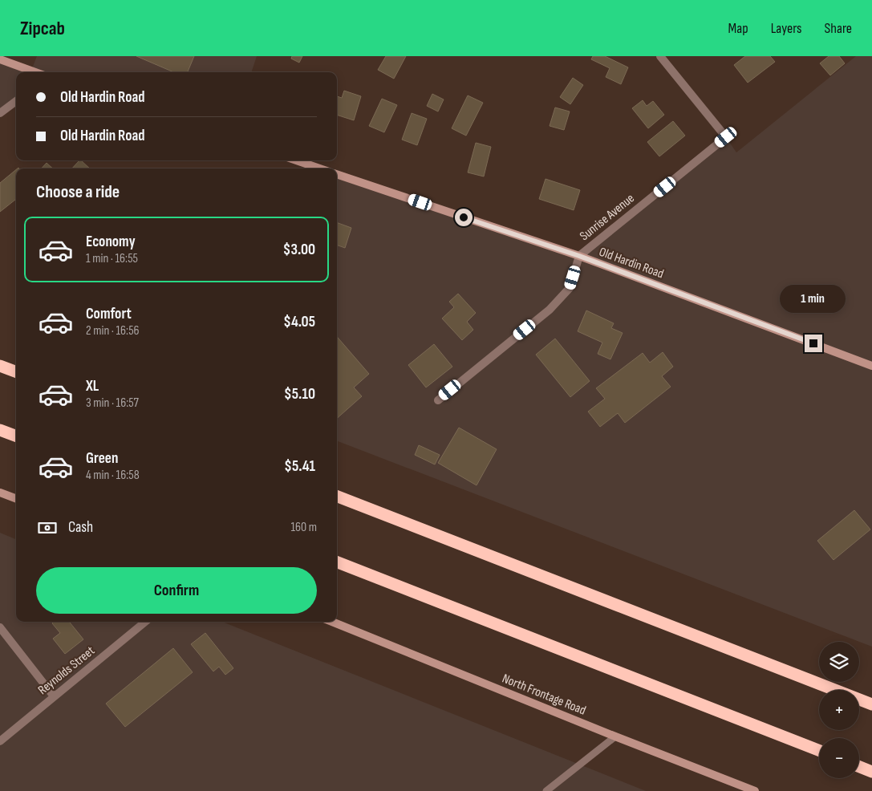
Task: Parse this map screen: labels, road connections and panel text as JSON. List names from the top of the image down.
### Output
{
  "streets": {
    "main road": ["Old Hardin Road", "North Frontage Road"],
    "street": ["Sunrise Avenue", "Reynolds Street"]
  },
  "crossings": [
    ["Sunrise Avenue", "Old Hardin Road"]
  ],
  "page": {
    "header": "Zipcab",
    "nav": ["Map", "Layers", "Share"],
    "banner": ["Old Hardin Road", "Old Hardin Road"],
    "heading": "Choose a ride",
    "list": [
      {
        "name": "Economy",
        "note": "1 min · 16:55",
        "value": "$3.00"
      },
      {
        "name": "Comfort",
        "note": "2 min · 16:56",
        "value": "$4.05"
      },
      {
        "name": "XL",
        "note": "3 min · 16:57",
        "value": "$5.10"
      },
      {
        "name": "Green",
        "note": "4 min · 16:58",
        "value": "$5.41"
      }
    ],
    "bubble": "1 min",
    "pay": ["Cash", "160 m"],
    "buttons": "Confirm",
    "map_buttons": ["+", "−"]
  }
}
